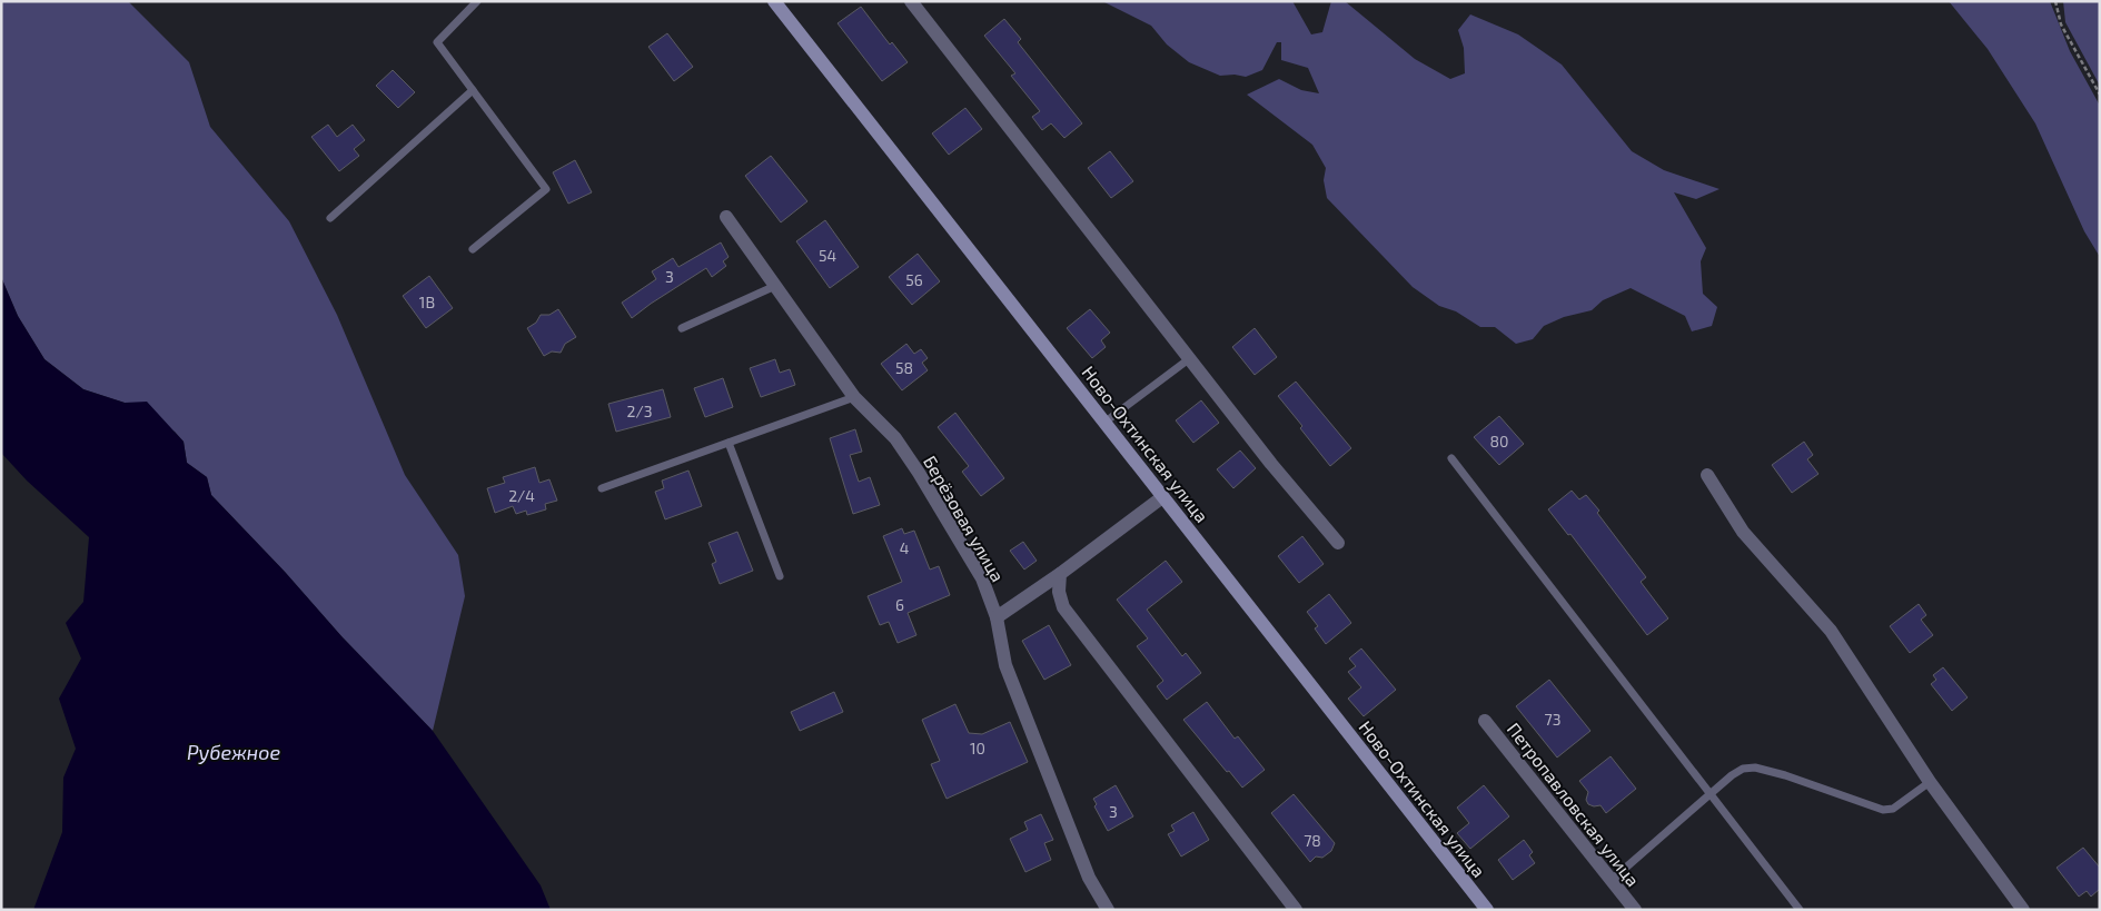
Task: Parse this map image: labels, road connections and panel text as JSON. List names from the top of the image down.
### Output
{
  "streets": {
    "street": ["Ново-Охтинская улица", "Берёзовая улица", "Петропавловская улица"]
  },
  "water": ["Рубежное"],
  "house_numbers": [
    "54",
    "3",
    "56",
    "1В",
    "58",
    "2/3",
    "80",
    "2/4",
    "4",
    "6",
    "73",
    "10",
    "3",
    "78"
  ]
}
